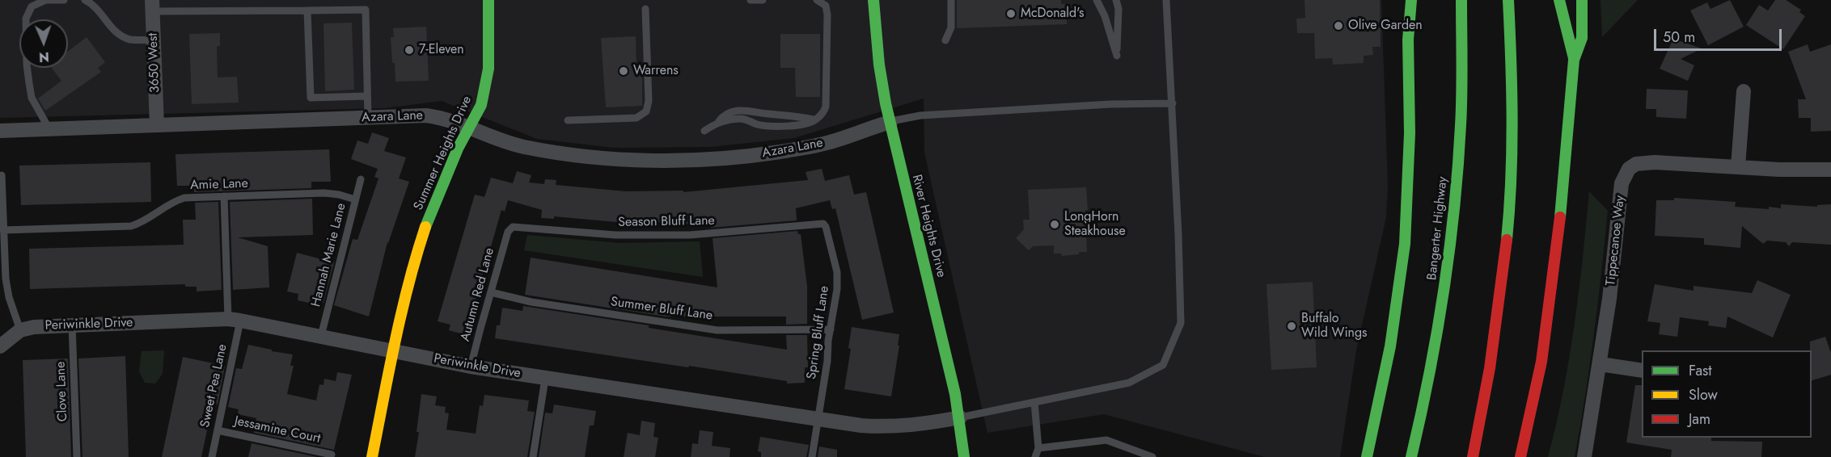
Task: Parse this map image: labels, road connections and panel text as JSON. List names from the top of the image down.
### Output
{
  "streets": {
    "main road": ["Summer Heights Drive", "River Heights Drive", "Bangerter Highway"],
    "street": [
      "3650 West",
      "Azara Lane",
      "Tippecanoe Way",
      "Periwinkle Drive"
    ],
    "lane": [
      "Amie Lane",
      "Season Bluff Lane",
      "Hannah Marie Lane",
      "Autumn Red Lane",
      "Summer Bluff Lane",
      "Spring Bluff Lane",
      "Sweet Pea Lane",
      "Clove Lane",
      "Jessamine Court"
    ]
  },
  "crossings": [
    ["3650 West", "Azara Lane"],
    ["Azara Lane", "Summer Heights Drive"],
    ["Azara Lane", "River Heights Drive"],
    ["Summer Heights Drive", "Periwinkle Drive"],
    ["Amie Lane", "Hannah Marie Lane"],
    ["Amie Lane", "Sweet Pea Lane"],
    ["Season Bluff Lane", "Autumn Red Lane"],
    ["Season Bluff Lane", "Spring Bluff Lane"],
    ["River Heights Drive", "Periwinkle Drive"],
    ["Hannah Marie Lane", "Periwinkle Drive"],
    ["Autumn Red Lane", "Summer Bluff Lane"],
    ["Autumn Red Lane", "Periwinkle Drive"],
    ["Summer Bluff Lane", "Spring Bluff Lane"],
    ["Periwinkle Drive", "Spring Bluff Lane"],
    ["Periwinkle Drive", "Sweet Pea Lane"],
    ["Periwinkle Drive", "Clove Lane"],
    ["Sweet Pea Lane", "Jessamine Court"]
  ],
  "places": [
    "McDonald's",
    "Olive Garden",
    "7-Eleven",
    "Warrens",
    "LongHorn Steakhouse",
    "Buffalo Wild Wings"
  ],
  "legend": ["Fast", "Slow", "Jam"],
  "scale_bar": "50 m",
  "north": "bottom"
}
